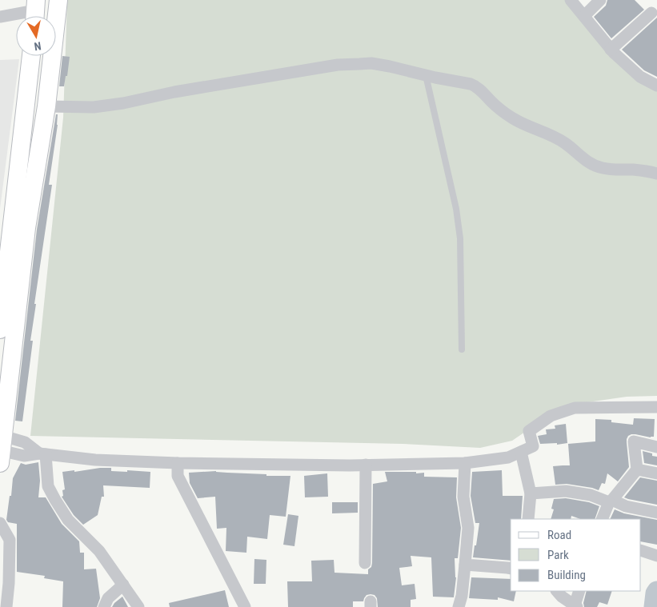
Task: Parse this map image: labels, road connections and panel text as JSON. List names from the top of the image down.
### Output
{
  "legend": ["Road", "Park", "Building"],
  "north": "bottom"
}
